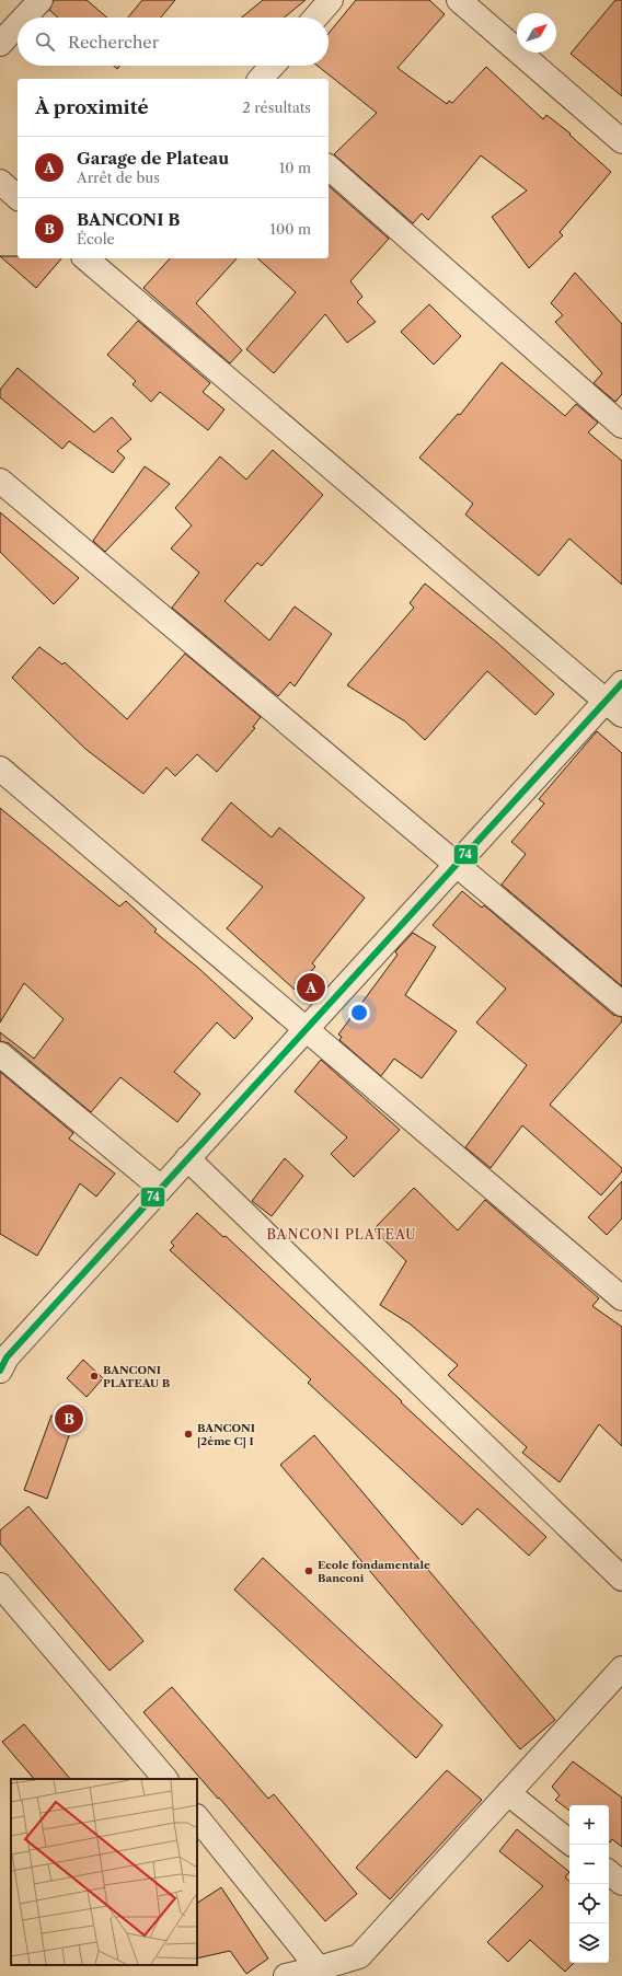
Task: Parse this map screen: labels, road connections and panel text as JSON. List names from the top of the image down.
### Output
{
  "districts": ["BANCONI PLATEAU"],
  "places": ["BANCONI PLATEAU B", "BANCONI [2ème C] I", "Ecole fondamentale Banconi"],
  "lines": ["transit line 74"],
  "north": "top right",
  "page": {
    "search": "Rechercher",
    "heading": ["À proximité", "2 résultats"],
    "list": [
      {
        "mark": "A",
        "name": "Garage de Plateau",
        "note": "Arrêt de bus",
        "value": "10 m"
      },
      {
        "mark": "B",
        "name": "BANCONI B",
        "note": "École",
        "value": "100 m"
      }
    ],
    "pins": ["A", "B"],
    "map_buttons": ["+", "−"]
  }
}
